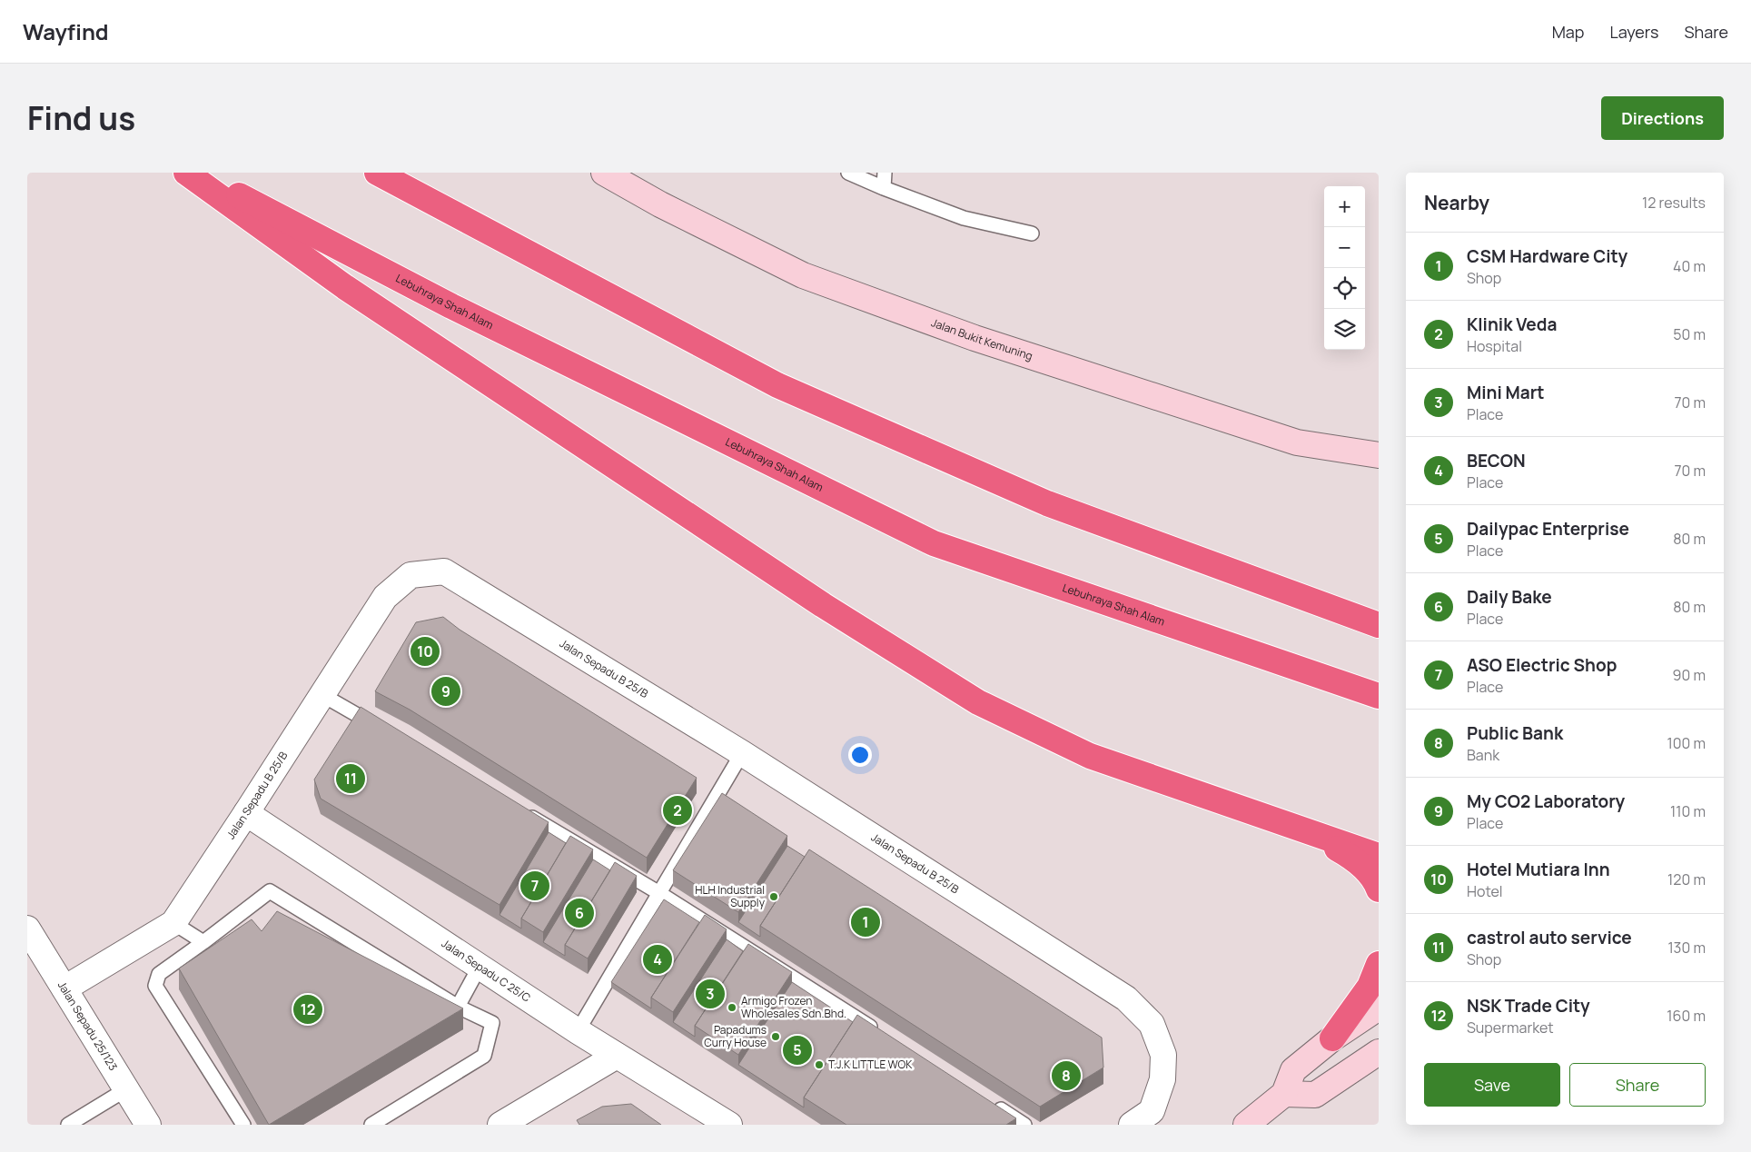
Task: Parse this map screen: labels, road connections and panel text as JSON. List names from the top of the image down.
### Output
{
  "streets": {
    "highway": ["Lebuhraya Shah Alam"],
    "main road": ["Jalan Bukit Kemuning"],
    "street": ["Jalan Sepadu B 25/B", "Jalan Sepadu C 25/C", "Jalan Sepadu 25/123"]
  },
  "crossings": [
    ["Jalan Sepadu B 25/B", "Jalan Sepadu C 25/C"],
    ["Jalan Sepadu B 25/B", "Jalan Sepadu 25/123"]
  ],
  "places": [
    "HLH Industrial Supply",
    "Armigo Frozen Wholesales Sdn.Bhd.",
    "Papadums Curry House",
    "T.J.K LITTLE WOK"
  ],
  "page": {
    "header": "Wayfind",
    "nav": ["Map", "Layers", "Share"],
    "title": "Find us",
    "buttons": [
      "Directions",
      ["Save", "Share"]
    ],
    "heading": ["Nearby", "12 results"],
    "map_buttons": ["+", "−"],
    "list": [
      {
        "mark": "1",
        "name": "CSM Hardware City",
        "note": "Shop",
        "value": "40 m"
      },
      {
        "mark": "2",
        "name": "Klinik Veda",
        "note": "Hospital",
        "value": "50 m"
      },
      {
        "mark": "3",
        "name": "Mini Mart",
        "note": "Place",
        "value": "70 m"
      },
      {
        "mark": "4",
        "name": "BECON",
        "note": "Place",
        "value": "70 m"
      },
      {
        "mark": "5",
        "name": "Dailypac Enterprise",
        "note": "Place",
        "value": "80 m"
      },
      {
        "mark": "6",
        "name": "Daily Bake",
        "note": "Place",
        "value": "80 m"
      },
      {
        "mark": "7",
        "name": "ASO Electric Shop",
        "note": "Place",
        "value": "90 m"
      },
      {
        "mark": "8",
        "name": "Public Bank",
        "note": "Bank",
        "value": "100 m"
      },
      {
        "mark": "9",
        "name": "My CO2 Laboratory",
        "note": "Place",
        "value": "110 m"
      },
      {
        "mark": "10",
        "name": "Hotel Mutiara Inn",
        "note": "Hotel",
        "value": "120 m"
      },
      {
        "mark": "11",
        "name": "castrol auto service",
        "note": "Shop",
        "value": "130 m"
      },
      {
        "mark": "12",
        "name": "NSK Trade City",
        "note": "Supermarket",
        "value": "160 m"
      }
    ],
    "pins": [
      "10",
      "9",
      "11",
      "2",
      "7",
      "6",
      "1",
      "4",
      "3",
      "12",
      "5",
      "8"
    ]
  }
}
